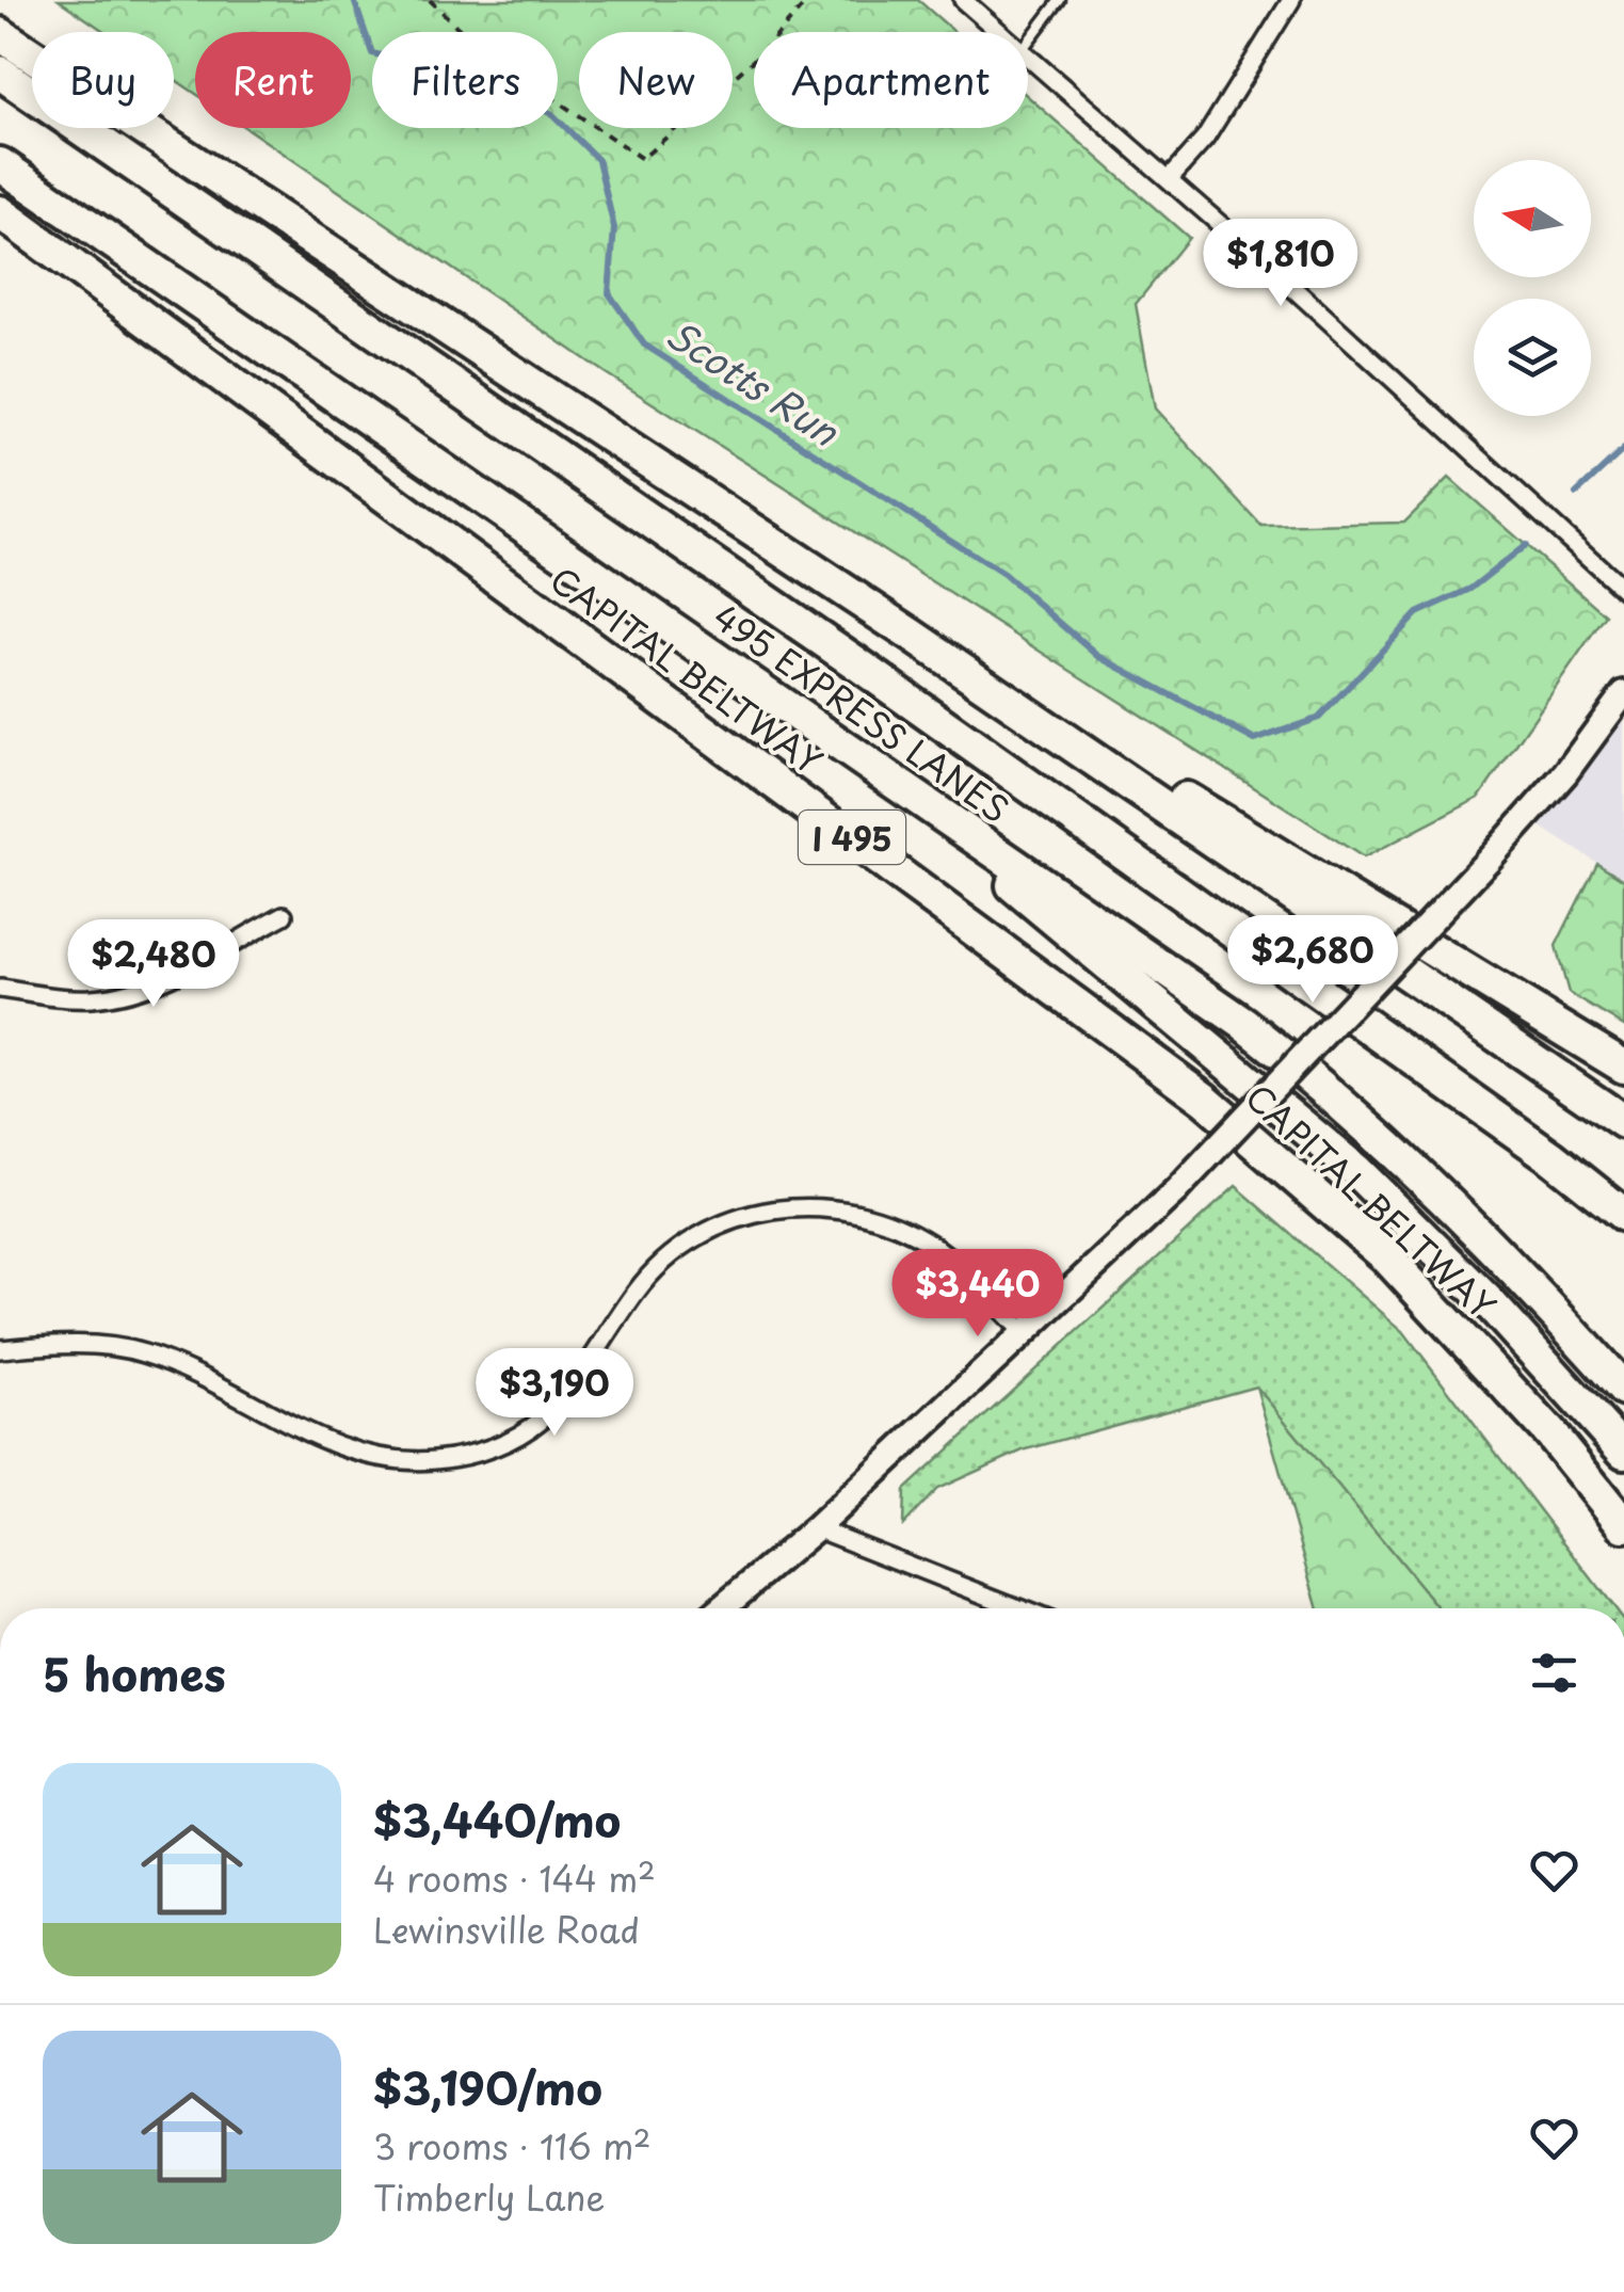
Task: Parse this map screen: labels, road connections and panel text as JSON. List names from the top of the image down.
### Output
{
  "streets": {
    "highway": ["CAPITAL BELTWAY", "495 EXPRESS LANES", "I 495"]
  },
  "water": ["Scotts Run"],
  "north": "left",
  "page": {
    "chip": [
      "Buy",
      "Rent",
      "Filters",
      "New",
      "Apartment"
    ],
    "price": [
      "$1,810",
      "$2,680",
      "$2,480",
      "$3,440",
      "$3,190"
    ],
    "heading": "5 homes",
    "list": [
      {
        "name": "$3,440/mo",
        "note": "4 rooms · 144 m² · Lewinsville Road"
      },
      {
        "name": "$3,190/mo",
        "note": "3 rooms · 116 m² · Timberly Lane"
      }
    ]
  }
}
